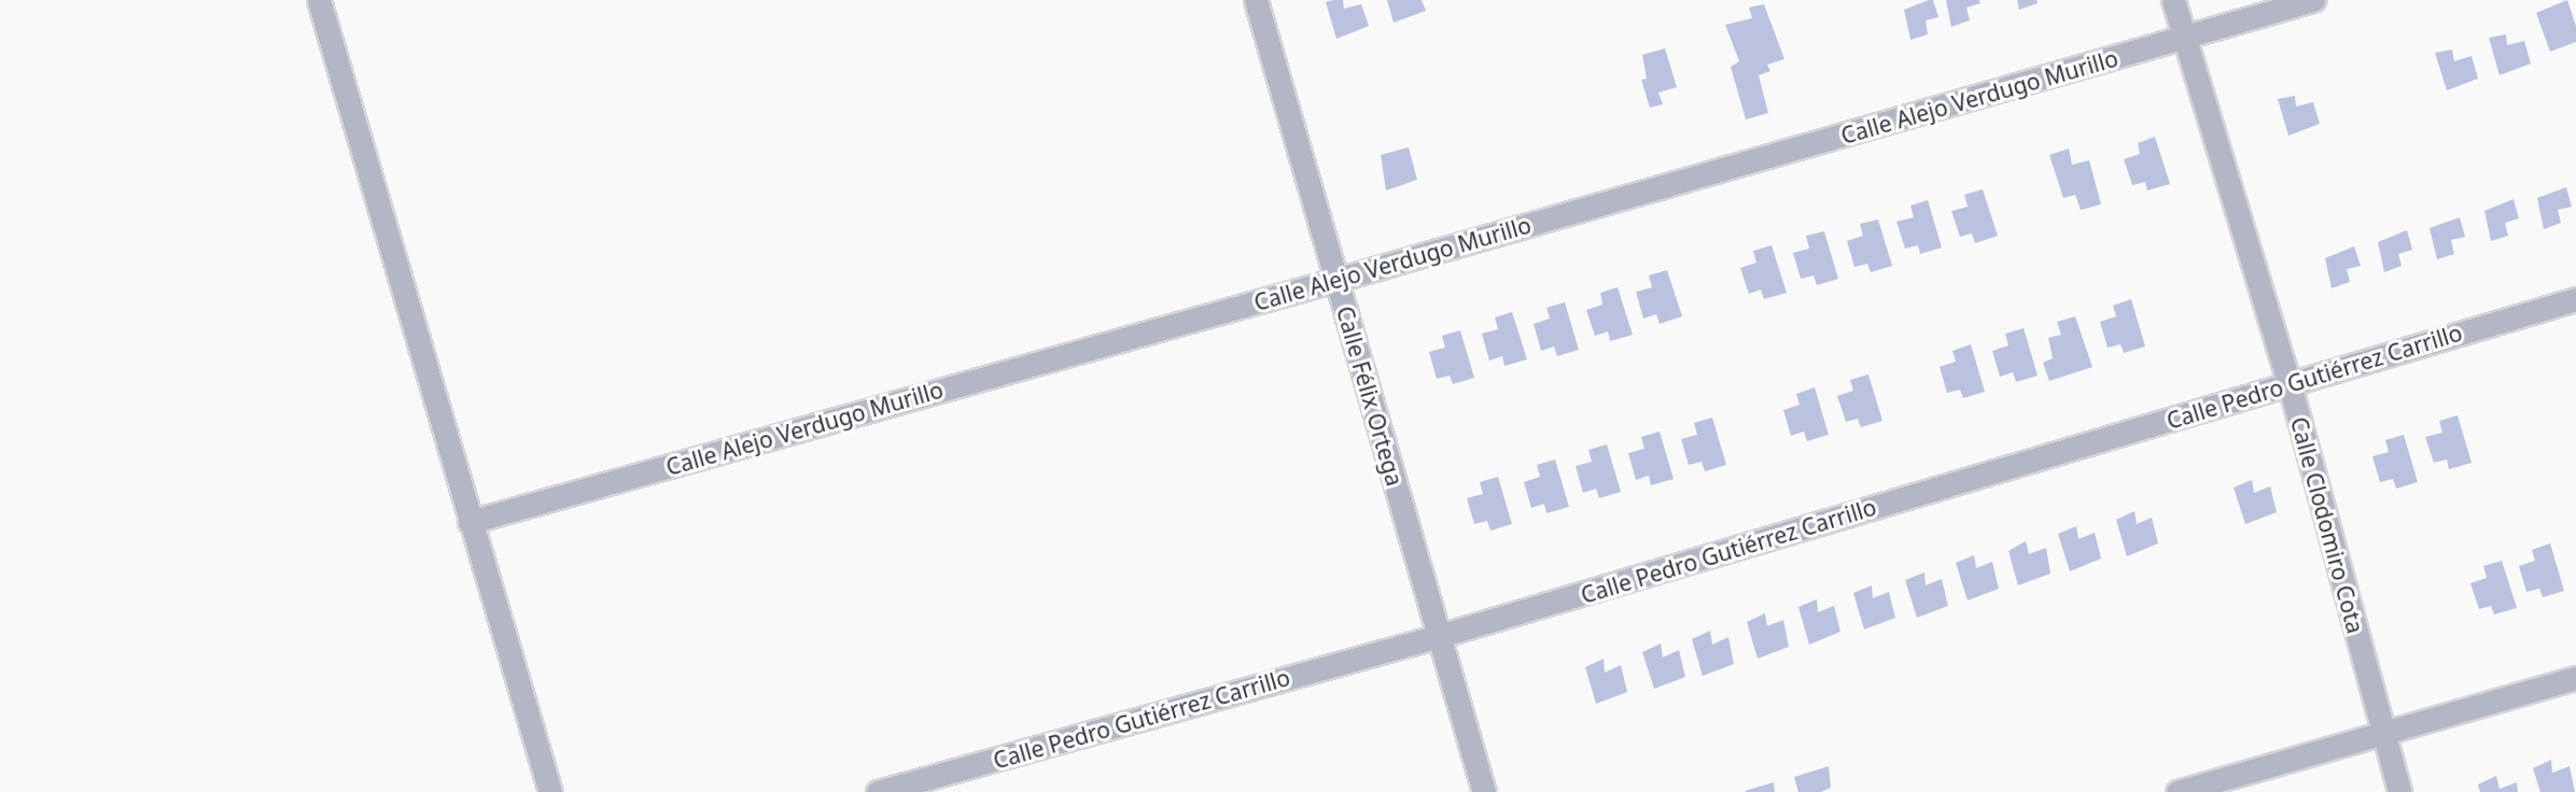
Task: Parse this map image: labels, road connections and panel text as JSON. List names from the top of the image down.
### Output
{
  "streets": {
    "street": [
      "Calle Alejo Verdugo Murillo",
      "Calle Pedro Gutiérrez Carrillo",
      "Calle Félix Ortega",
      "Calle Clodomiro Cota"
    ]
  },
  "crossings": [
    ["Calle Alejo Verdugo Murillo", "Calle Félix Ortega"],
    ["Calle Alejo Verdugo Murillo", "Calle Clodomiro Cota"],
    ["Calle Pedro Gutiérrez Carrillo", "Calle Félix Ortega"],
    ["Calle Pedro Gutiérrez Carrillo", "Calle Clodomiro Cota"]
  ]
}
